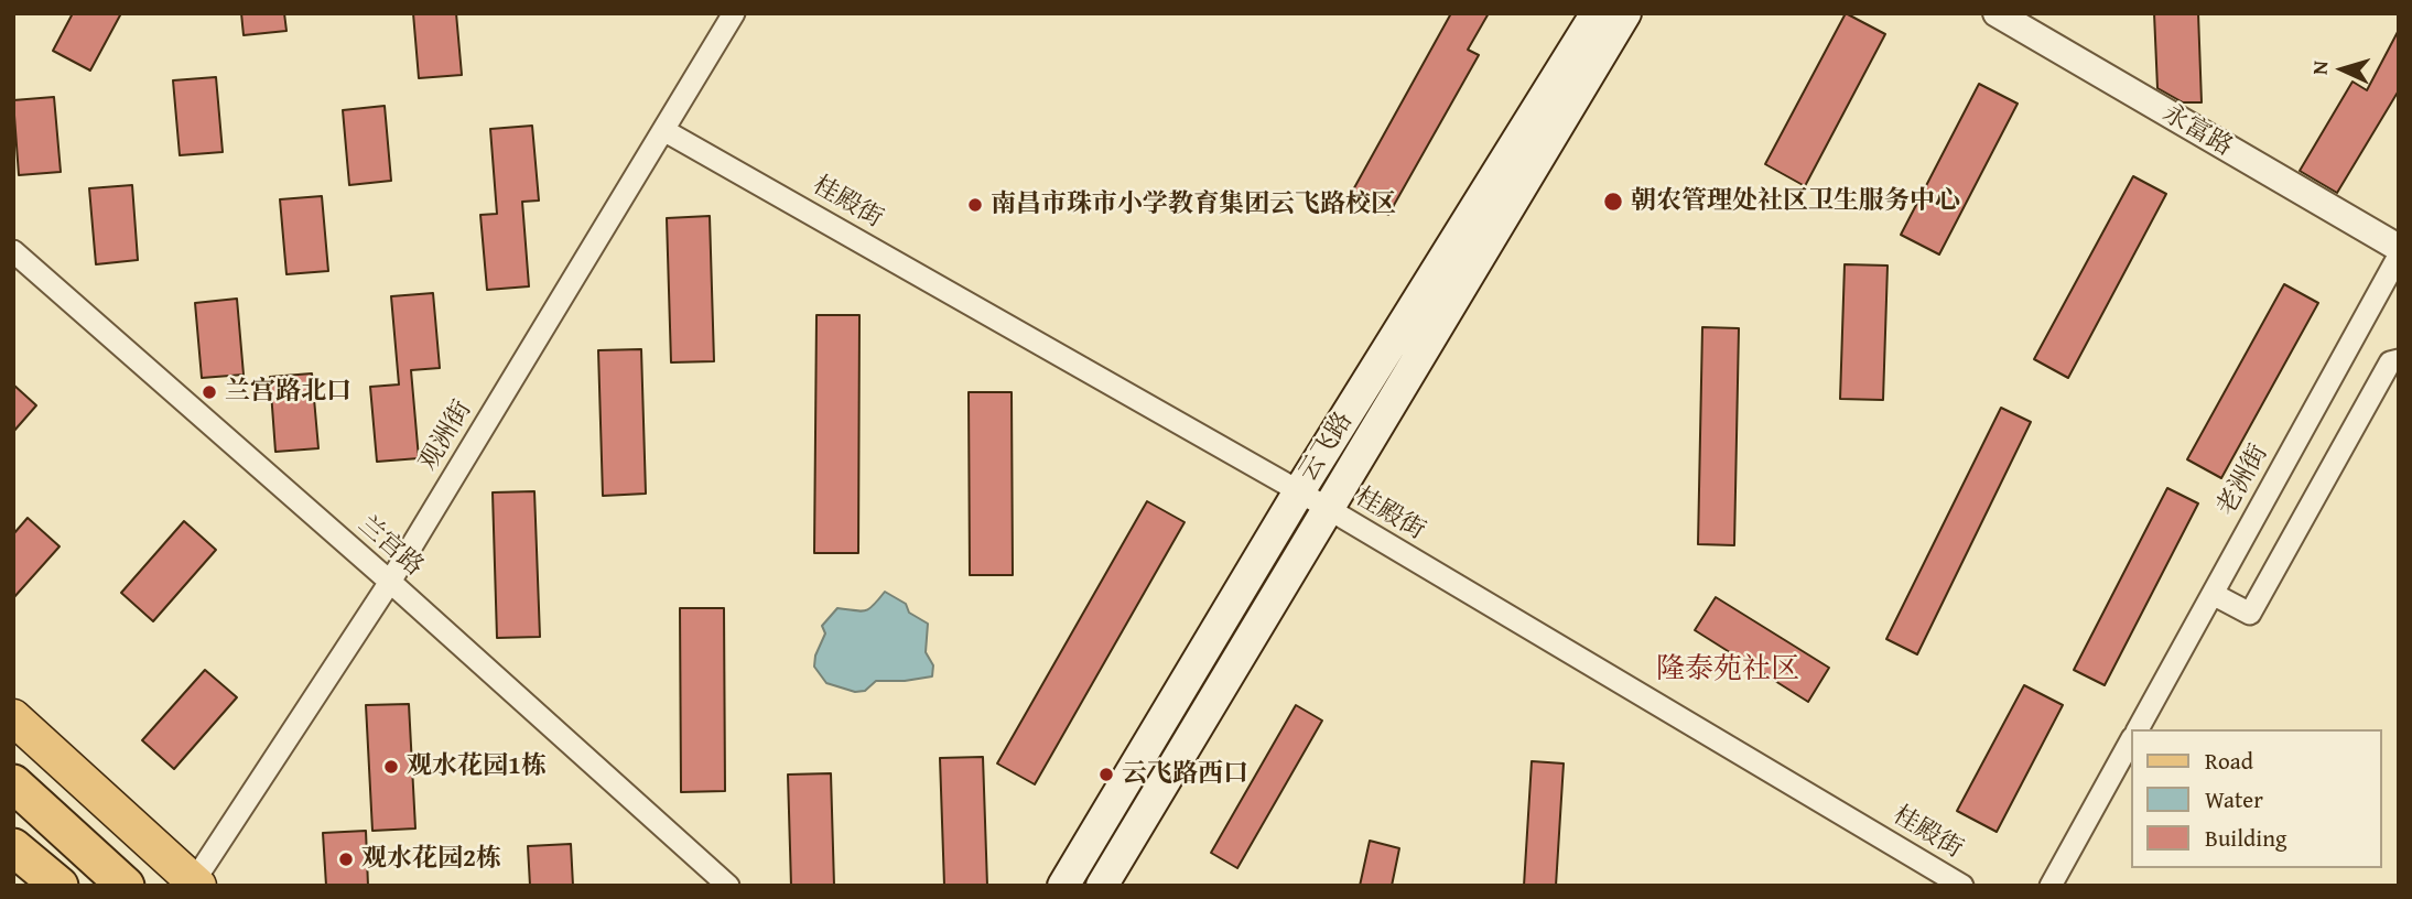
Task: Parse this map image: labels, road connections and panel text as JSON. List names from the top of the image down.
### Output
{
  "streets": {
    "main road": ["云飞路"],
    "street": [
      "永富路",
      "桂殿街",
      "观洲街",
      "老洲街",
      "兰宫路"
    ]
  },
  "crossings": [
    ["桂殿街", "观洲街"],
    ["桂殿街", "云飞路"],
    ["观洲街", "兰宫路"]
  ],
  "districts": ["隆泰苑社区"],
  "places": [
    "朝农管理处社区卫生服务中心",
    "南昌市珠市小学教育集团云飞路校区",
    "兰宫路北口",
    "观水花园1栋",
    "云飞路西口",
    "观水花园2栋"
  ],
  "legend": ["Road", "Water", "Building"],
  "north": "left"
}
